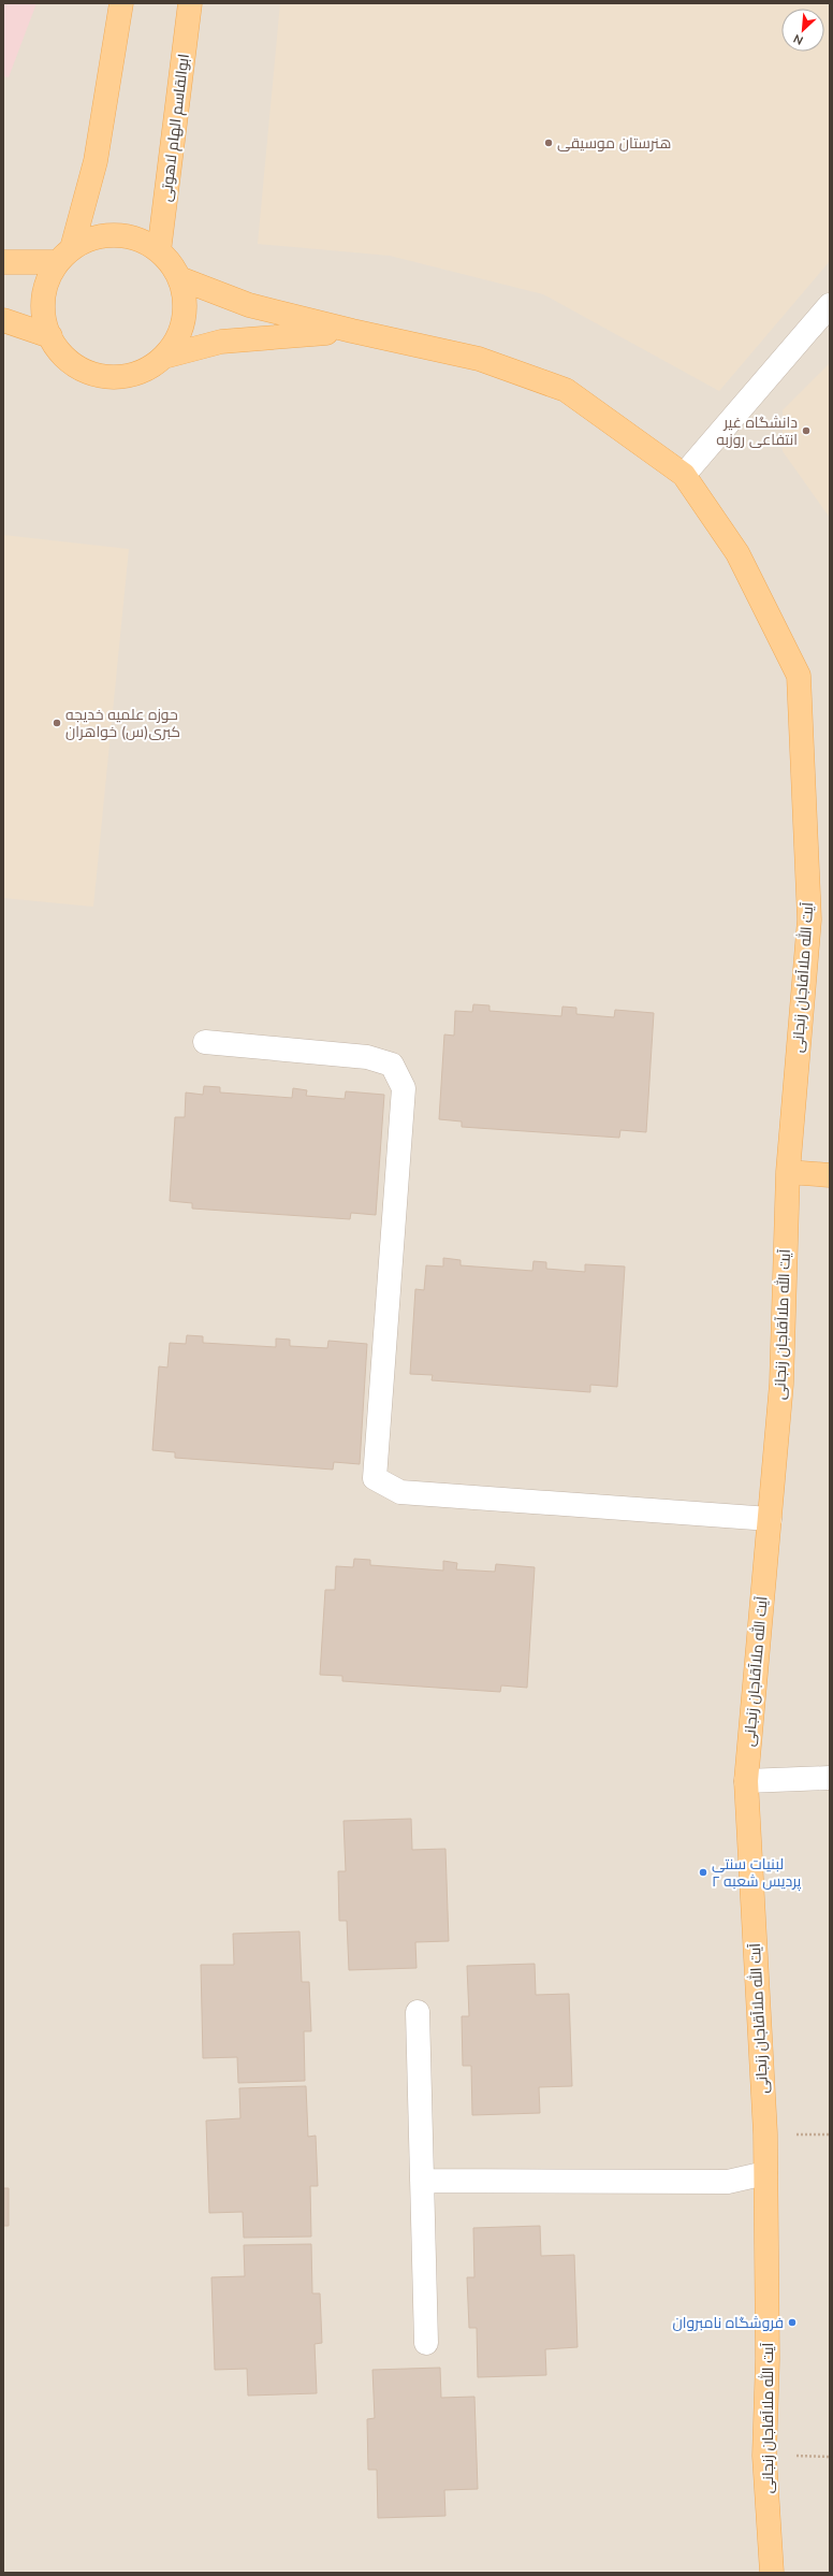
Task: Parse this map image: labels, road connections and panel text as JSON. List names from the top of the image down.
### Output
{
  "streets": {
    "main road": ["ابوالقاسم الهام لاهوتی", "آیت الله ملاآقاجان زنجانی"]
  },
  "places": [
    "هنرستان موسیقی",
    "دانشگاه غیر انتفاعی روزبه",
    "حوزه علمیه خدیجه کبری(س) خواهران",
    "لبنیات سنتی پردیس شعبه ۲",
    "فروشگاه نامبروان"
  ],
  "north": "bottom left"
}
